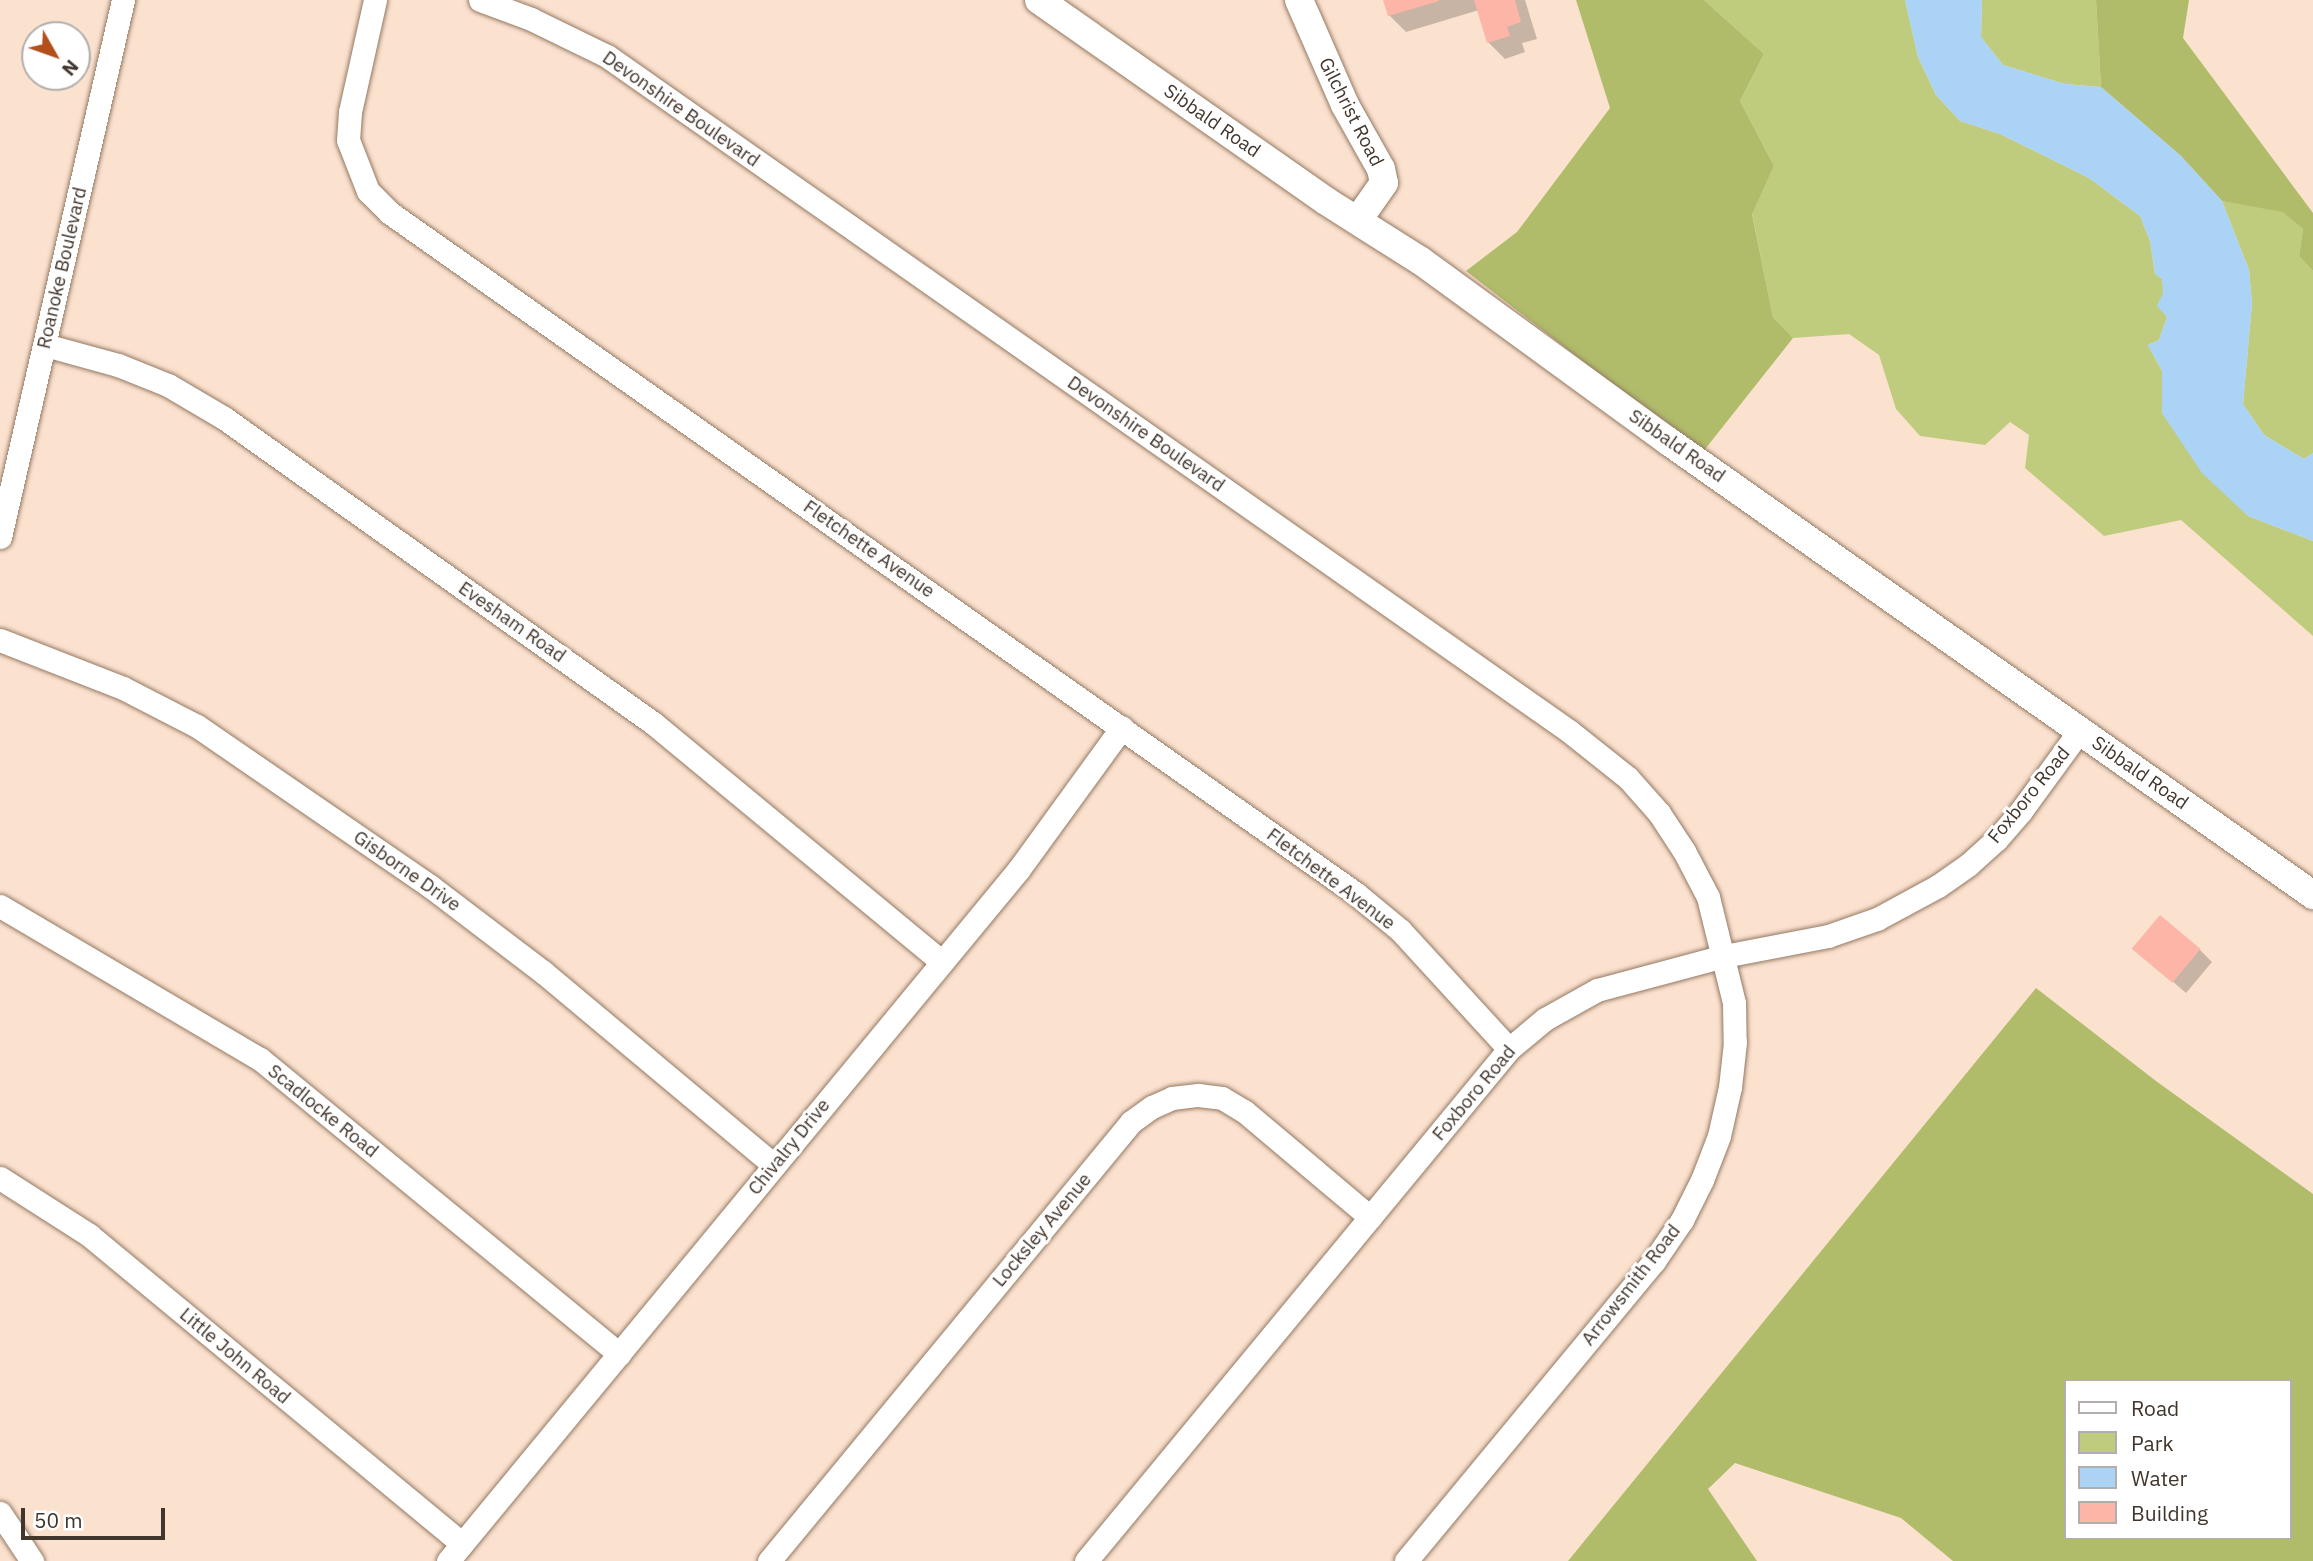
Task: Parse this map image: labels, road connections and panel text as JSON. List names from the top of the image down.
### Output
{
  "streets": {
    "street": [
      "Devonshire Boulevard",
      "Gilchrist Road",
      "Sibbald Road",
      "Roanoke Boulevard",
      "Fletchette Avenue",
      "Evesham Road",
      "Foxboro Road",
      "Gisborne Drive",
      "Scadlocke Road",
      "Chivalry Drive",
      "Locksley Avenue",
      "Arrowsmith Road",
      "Little John Road"
    ]
  },
  "crossings": [
    ["Devonshire Boulevard", "Foxboro Road"],
    ["Devonshire Boulevard", "Arrowsmith Road"],
    ["Gilchrist Road", "Sibbald Road"],
    ["Sibbald Road", "Foxboro Road"],
    ["Roanoke Boulevard", "Evesham Road"],
    ["Fletchette Avenue", "Foxboro Road"],
    ["Fletchette Avenue", "Chivalry Drive"],
    ["Evesham Road", "Chivalry Drive"],
    ["Foxboro Road", "Locksley Avenue"],
    ["Foxboro Road", "Arrowsmith Road"],
    ["Gisborne Drive", "Chivalry Drive"],
    ["Scadlocke Road", "Chivalry Drive"],
    ["Chivalry Drive", "Little John Road"]
  ],
  "legend": [
    "Road",
    "Park",
    "Water",
    "Building"
  ],
  "scale_bar": "50 m",
  "north": "bottom right"
}
